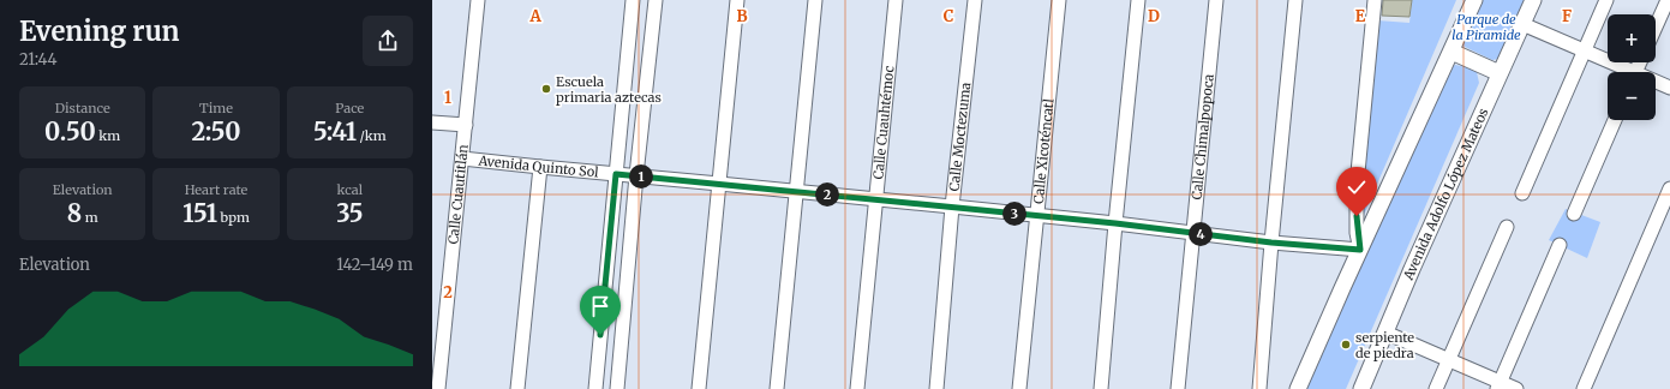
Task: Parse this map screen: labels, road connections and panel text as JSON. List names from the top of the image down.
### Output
{
  "streets": {
    "main road": ["Avenida Adolfo López Mateos"],
    "street": [
      "Calle Cuauhtémoc",
      "Calle Moctezuma",
      "Calle Chimalpopoca",
      "Calle Xicoténcatl",
      "Avenida Quinto Sol",
      "Calle Cuautitlán"
    ]
  },
  "crossings": [
    ["Calle Cuauhtémoc", "Avenida Quinto Sol"],
    ["Calle Moctezuma", "Avenida Quinto Sol"],
    ["Calle Chimalpopoca", "Avenida Quinto Sol"],
    ["Calle Xicoténcatl", "Avenida Quinto Sol"],
    ["Avenida Quinto Sol", "Calle Cuautitlán"]
  ],
  "parks": ["Parque de la Piramide"],
  "places": ["Escuela primaria aztecas", "serpiente de piedra"],
  "page": {
    "heading": ["Evening run", "21:44"],
    "map_buttons": ["+", "−"],
    "stats": [
      ["Distance", "0.50 km"],
      ["Time", "2:50"],
      ["Pace", "5:41 /km"],
      ["Elevation", "8 m"],
      ["Heart rate", "151 bpm"],
      ["kcal", "35"]
    ],
    "pins": [
      "1",
      "2",
      "3",
      "4"
    ],
    "chart": ["Elevation", "142–149 m"]
  },
  "grid": {
    "columns": [
      "A",
      "B",
      "C",
      "D",
      "E",
      "F"
    ],
    "rows": ["1", "2"]
  }
}
